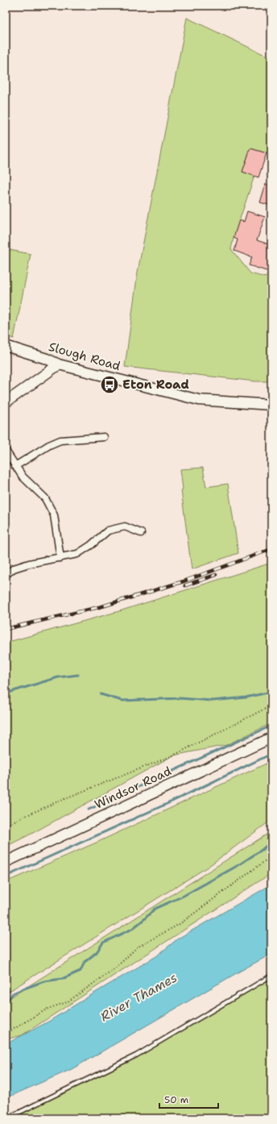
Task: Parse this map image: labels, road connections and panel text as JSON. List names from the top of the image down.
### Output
{
  "streets": {
    "main road": ["Slough Road", "Windsor Road"]
  },
  "water": ["River Thames"],
  "places": {
    "bus stop": ["Eton Road"]
  },
  "scale_bar": "50 m"
}
